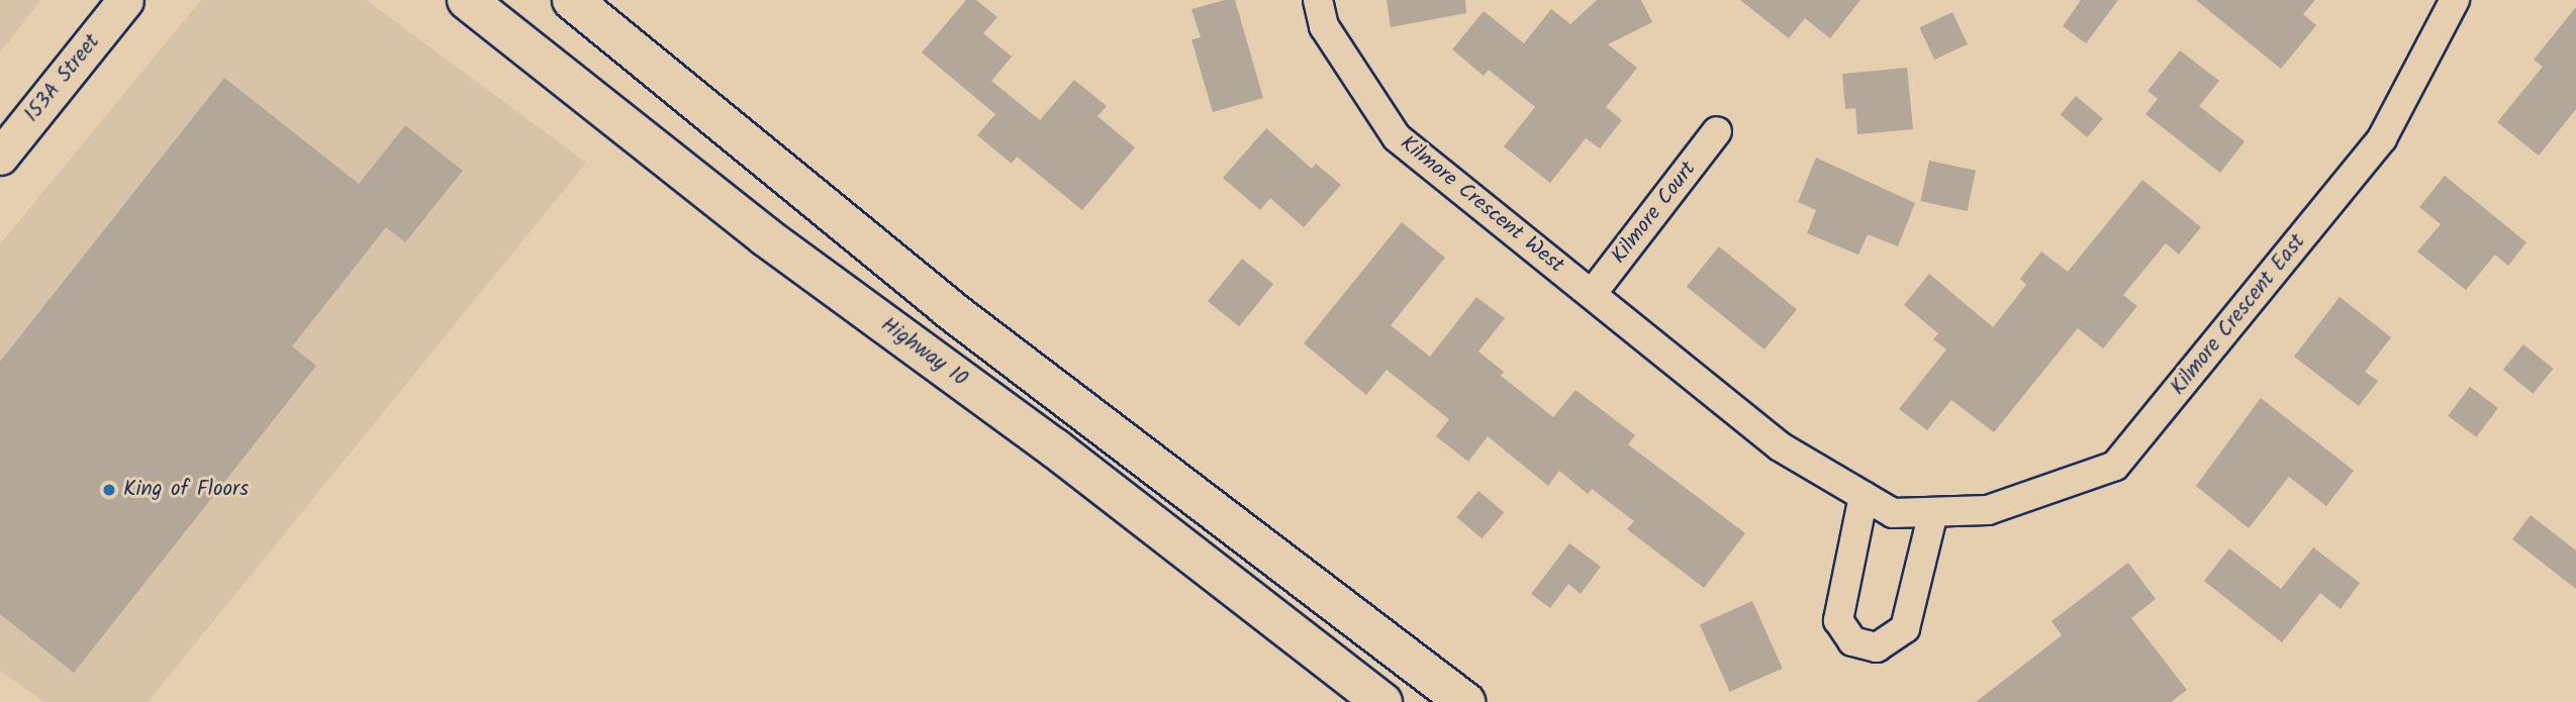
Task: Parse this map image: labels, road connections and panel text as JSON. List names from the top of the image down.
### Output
{
  "streets": {
    "highway": ["Highway 10"],
    "street": [
      "153A Street",
      "Kilmore Crescent West",
      "Kilmore Court",
      "Kilmore Crescent East"
    ]
  },
  "crossings": [
    ["Kilmore Crescent West", "Kilmore Court"],
    ["Kilmore Crescent West", "Kilmore Crescent East"],
    ["Kilmore Court", "Kilmore Crescent East"]
  ],
  "places": ["King of Floors"]
}
